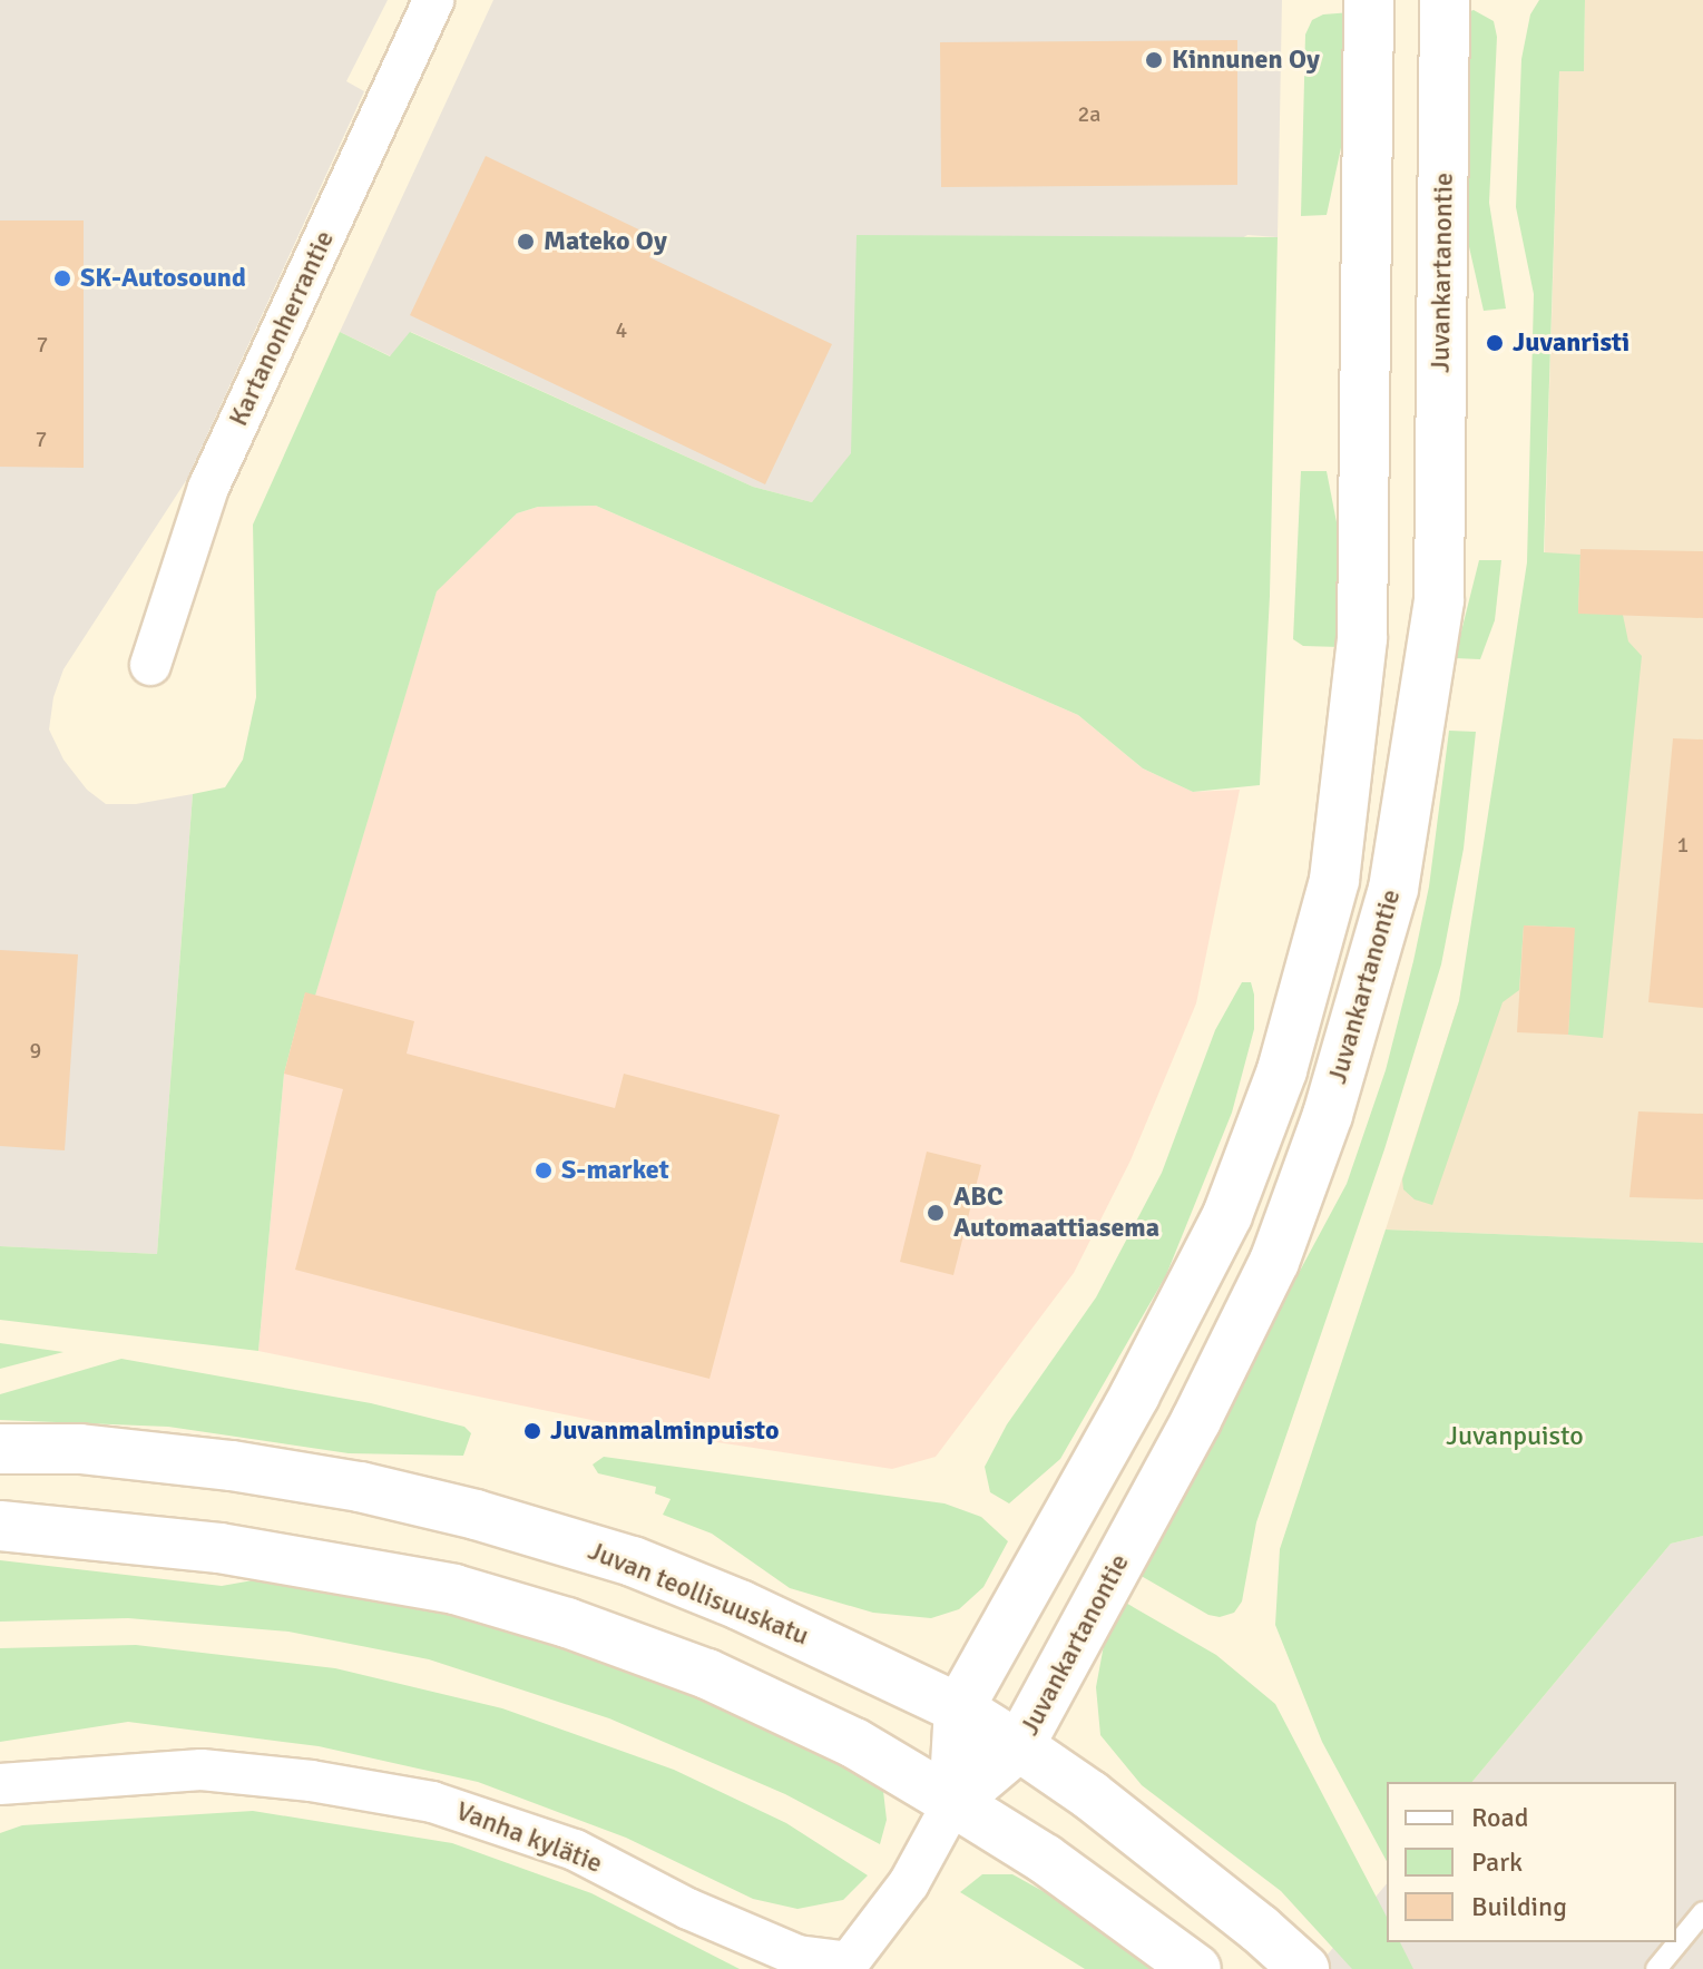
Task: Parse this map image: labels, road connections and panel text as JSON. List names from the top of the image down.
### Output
{
  "streets": {
    "main road": ["Juvankartanontie", "Juvan teollisuuskatu"],
    "street": ["Kartanonherrantie", "Vanha kylätie"]
  },
  "crossings": [
    ["Juvankartanontie", "Juvan teollisuuskatu"],
    ["Juvankartanontie", "Vanha kylätie"]
  ],
  "parks": ["Juvanpuisto"],
  "places": [
    "Kinnunen Oy",
    "Mateko Oy",
    "SK-Autosound",
    "Juvanristi",
    "S-market",
    "ABC Automaattiasema",
    "Juvanmalminpuisto"
  ],
  "house_numbers": [
    "2a",
    "4",
    "7",
    "7",
    "1",
    "9"
  ],
  "legend": ["Road", "Park", "Building"]
}
